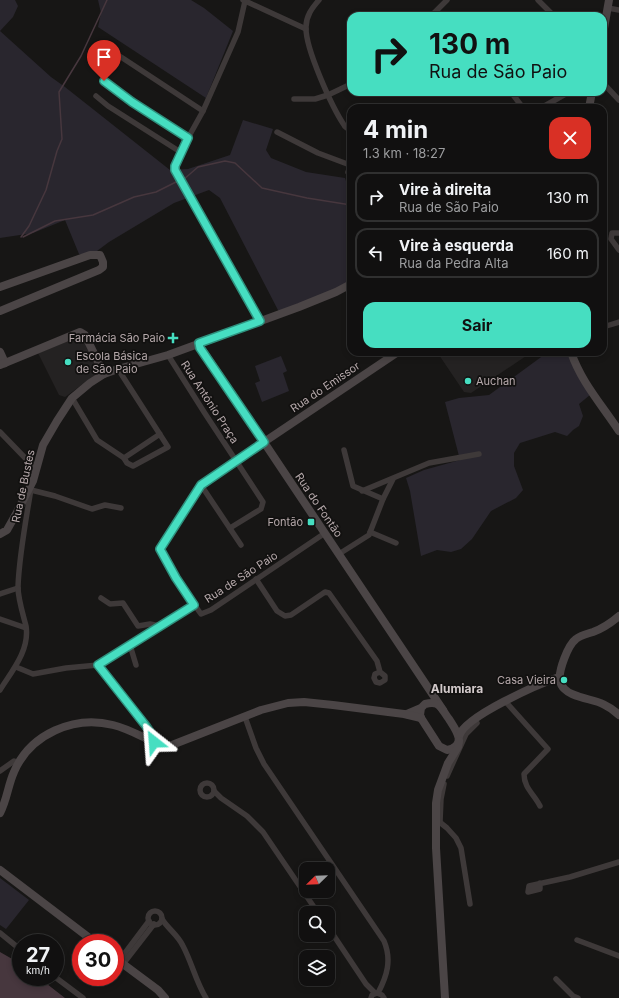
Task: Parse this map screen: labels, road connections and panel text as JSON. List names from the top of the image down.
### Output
{
  "streets": {
    "main road": ["Rua do Emissor", "Rua de Bustes", "Rua do Fontão"],
    "street": ["Rua António Praça", "Rua de São Paio"]
  },
  "crossings": [
    ["Rua do Emissor", "Rua do Fontão"],
    ["Rua António Praça", "Rua de Bustes"],
    ["Rua de Bustes", "Rua do Fontão"],
    ["Rua de Bustes", "Rua de São Paio"],
    ["Rua do Fontão", "Rua de São Paio"]
  ],
  "districts": ["Alumiara"],
  "places": {
    "health": ["Farmácia São Paio"],
    "other": ["Escola Básica de São Paio", "Auchan", "Casa Vieira"],
    "transit": ["Fontão"]
  },
  "north": "bottom left",
  "page": {
    "turn": ["130 m", "Rua de São Paio"],
    "heading": ["4 min", "1.3 km · 18:27"],
    "list": [
      {
        "name": "Vire à direita",
        "note": "Rua de São Paio",
        "value": "130 m"
      },
      {
        "name": "Vire à esquerda",
        "note": "Rua da Pedra Alta",
        "value": "160 m"
      }
    ],
    "buttons": "Sair",
    "speed": "27 km/h",
    "limit": "30"
  }
}
